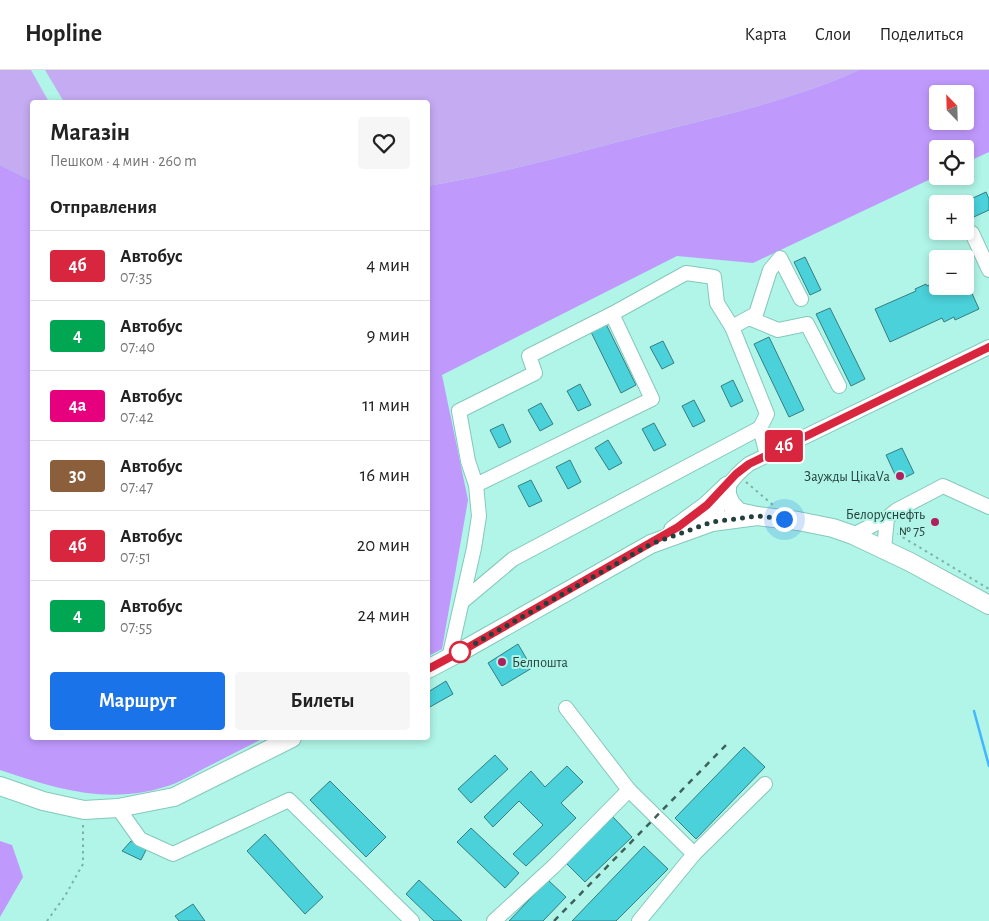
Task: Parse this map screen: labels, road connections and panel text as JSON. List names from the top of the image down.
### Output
{
  "places": ["Заужды ЦікаVа", "Белоруснефть № 75", "Белпошта"],
  "lines": ["bus line 4б"],
  "north": "top left",
  "page": {
    "header": "Hopline",
    "nav": ["Карта", "Слои", "Поделиться"],
    "on_map": "4б",
    "map_buttons": ["+", "−"],
    "heading": [
      ["Магазін", "Пешком · 4 мин · 260 m"],
      "Отправления"
    ],
    "list": [
      {
        "mark": "4б",
        "name": "Автобус",
        "note": "07:35",
        "value": "4 мин"
      },
      {
        "mark": "4",
        "name": "Автобус",
        "note": "07:40",
        "value": "9 мин"
      },
      {
        "mark": "4а",
        "name": "Автобус",
        "note": "07:42",
        "value": "11 мин"
      },
      {
        "mark": "30",
        "name": "Автобус",
        "note": "07:47",
        "value": "16 мин"
      },
      {
        "mark": "4б",
        "name": "Автобус",
        "note": "07:51",
        "value": "20 мин"
      },
      {
        "mark": "4",
        "name": "Автобус",
        "note": "07:55",
        "value": "24 мин"
      }
    ],
    "buttons": ["Маршрут", "Билеты"]
  }
}
